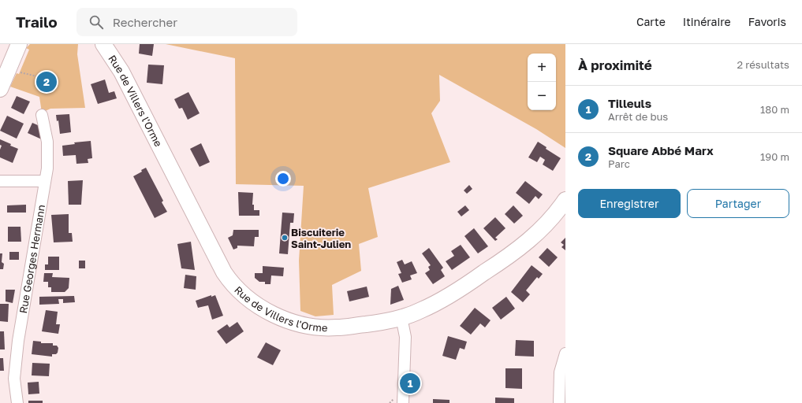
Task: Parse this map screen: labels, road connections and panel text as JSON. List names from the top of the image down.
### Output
{
  "streets": {
    "main road": ["Rue de Villers l'Orme"],
    "street": ["Rue Georges Hermann"]
  },
  "places": ["Biscuiterie Saint-Julien"],
  "page": {
    "header": "Trailo",
    "search": "Rechercher",
    "nav": ["Carte", "Itinéraire", "Favoris"],
    "heading": ["À proximité", "2 résultats"],
    "map_buttons": ["+", "−"],
    "pins": ["2", "1"],
    "list": [
      {
        "mark": "1",
        "name": "Tilleuls",
        "note": "Arrêt de bus",
        "value": "180 m"
      },
      {
        "mark": "2",
        "name": "Square Abbé Marx",
        "note": "Parc",
        "value": "190 m"
      }
    ],
    "buttons": ["Enregistrer", "Partager"]
  }
}
